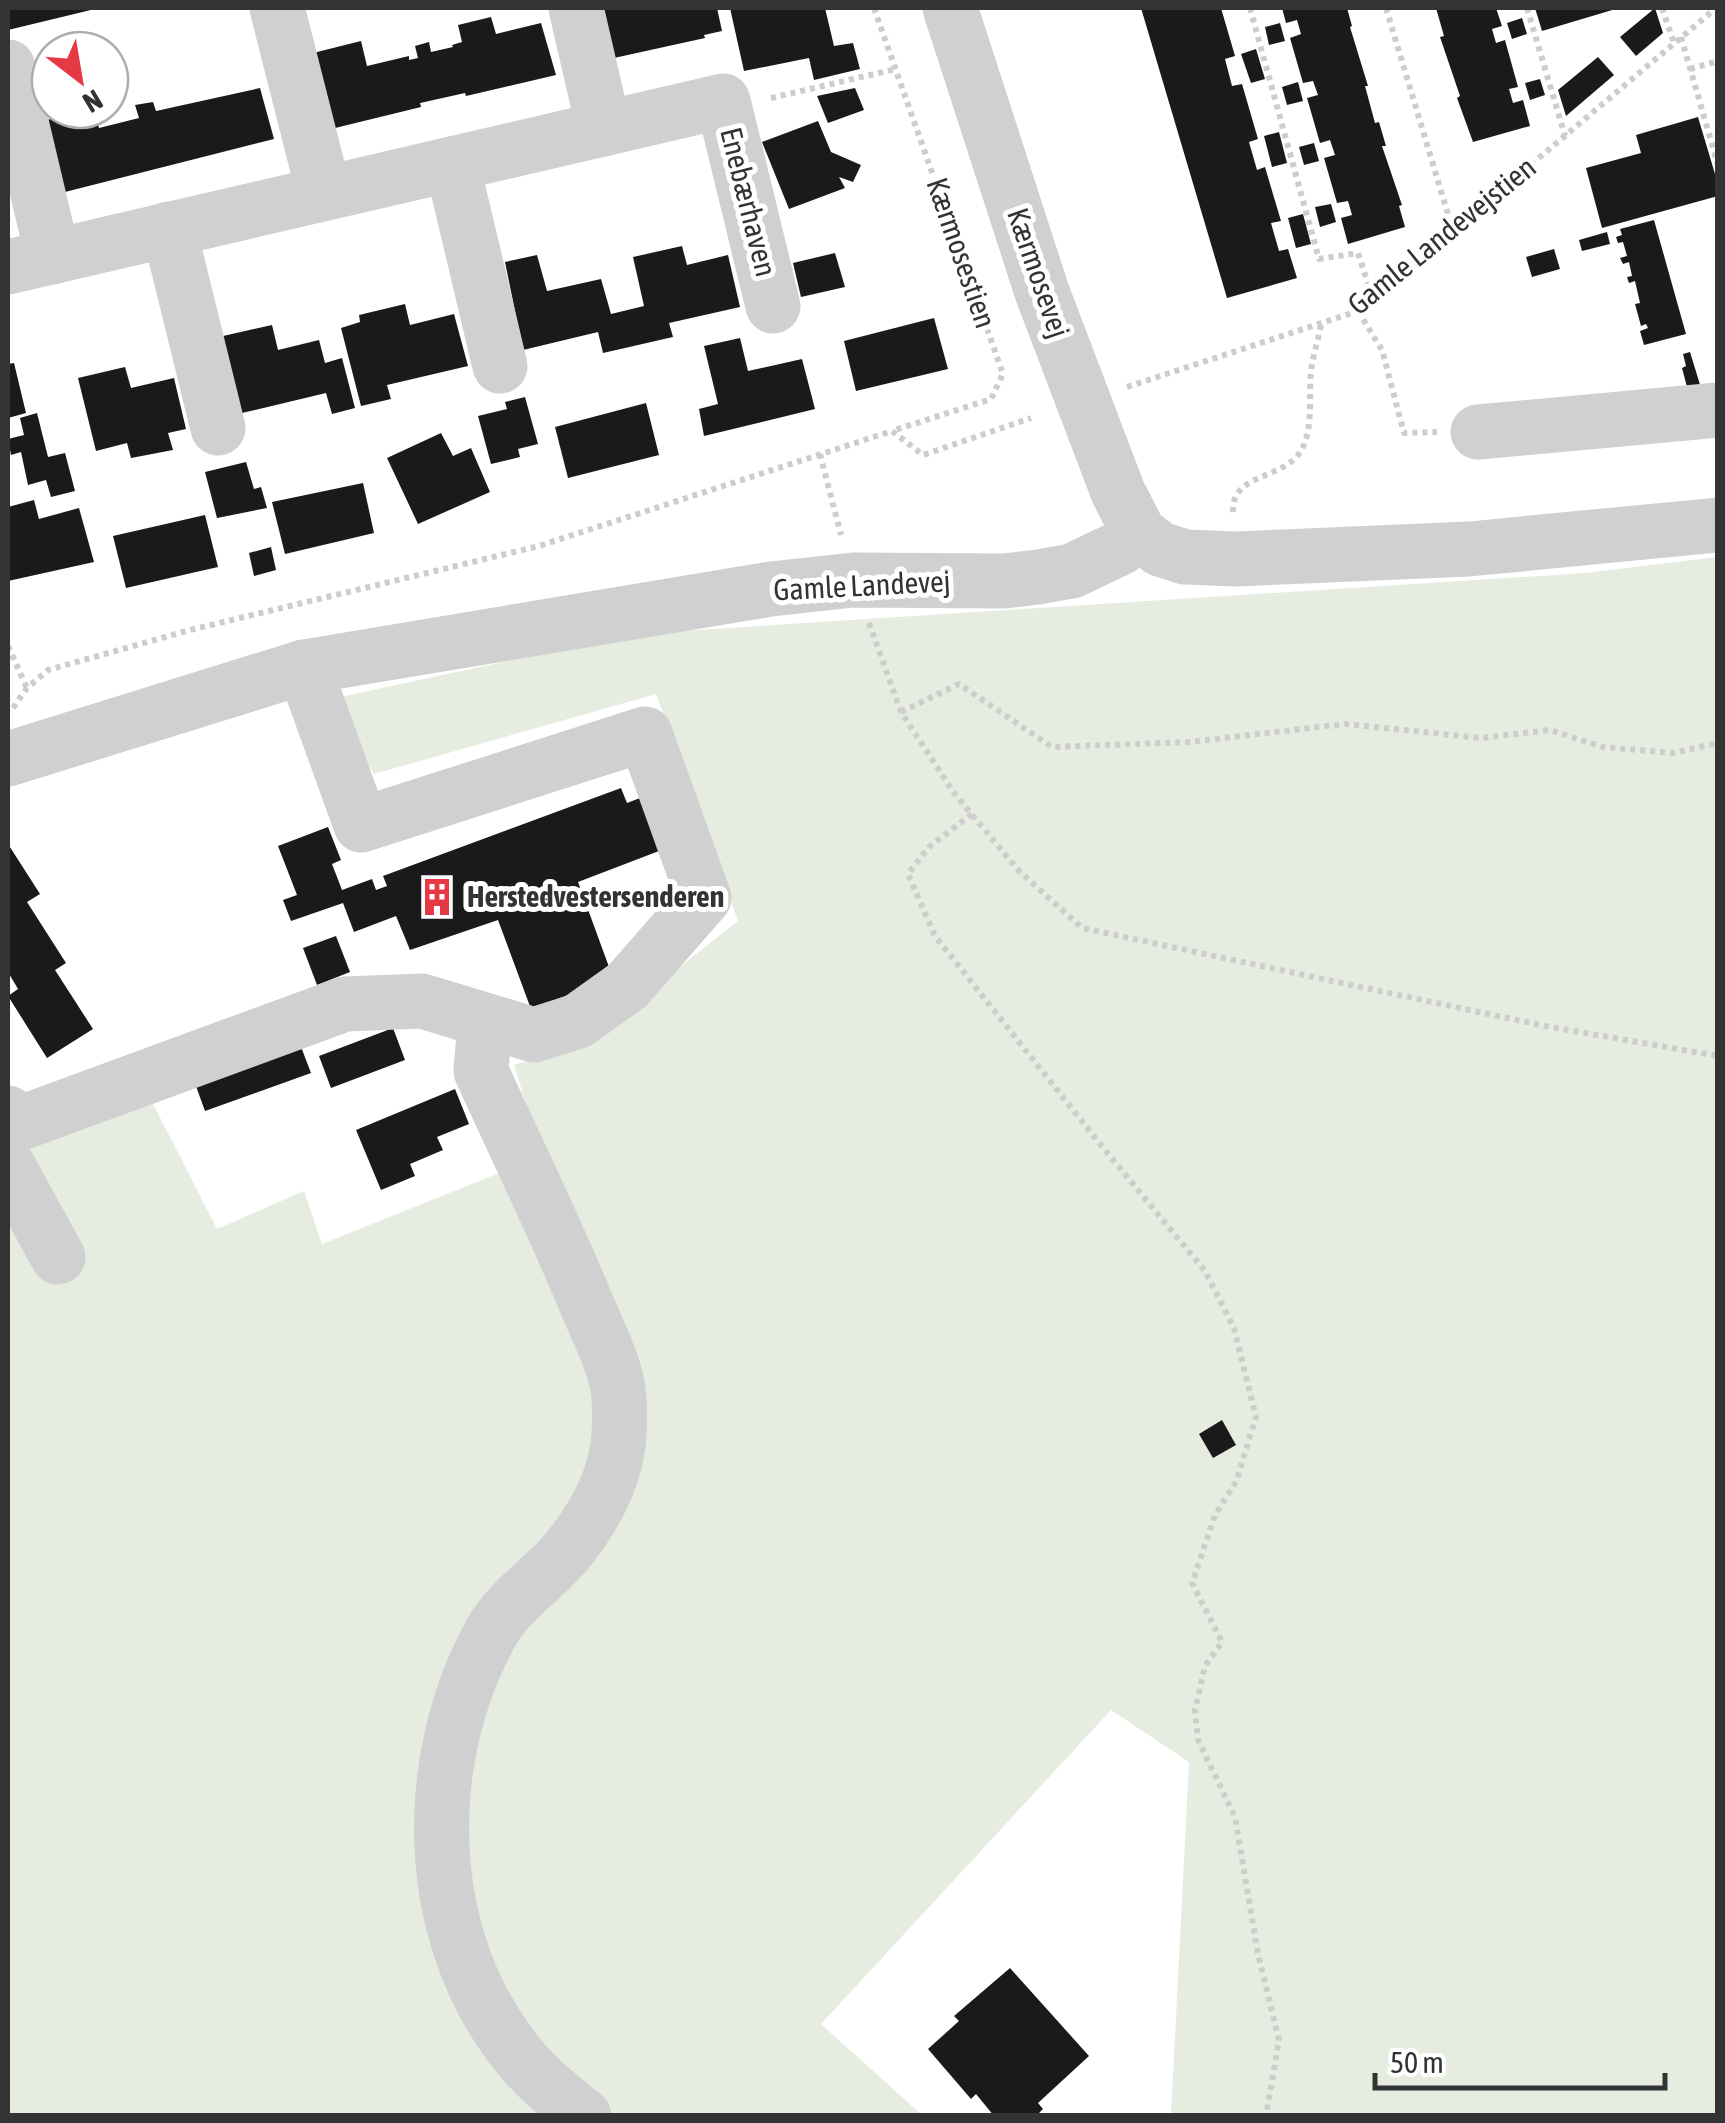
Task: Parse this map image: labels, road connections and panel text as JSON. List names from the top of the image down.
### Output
{
  "streets": {
    "street": ["Enebærhaven", "Kærmosevej", "Gamle Landevej"],
    "path": ["Gamle Landevejstien", "Kærmosestien"]
  },
  "crossings": [
    ["Kærmosevej", "Gamle Landevej"]
  ],
  "places": {
    "building": ["Herstedvestersenderen"]
  },
  "scale_bar": "50 m",
  "north": "bottom right"
}
